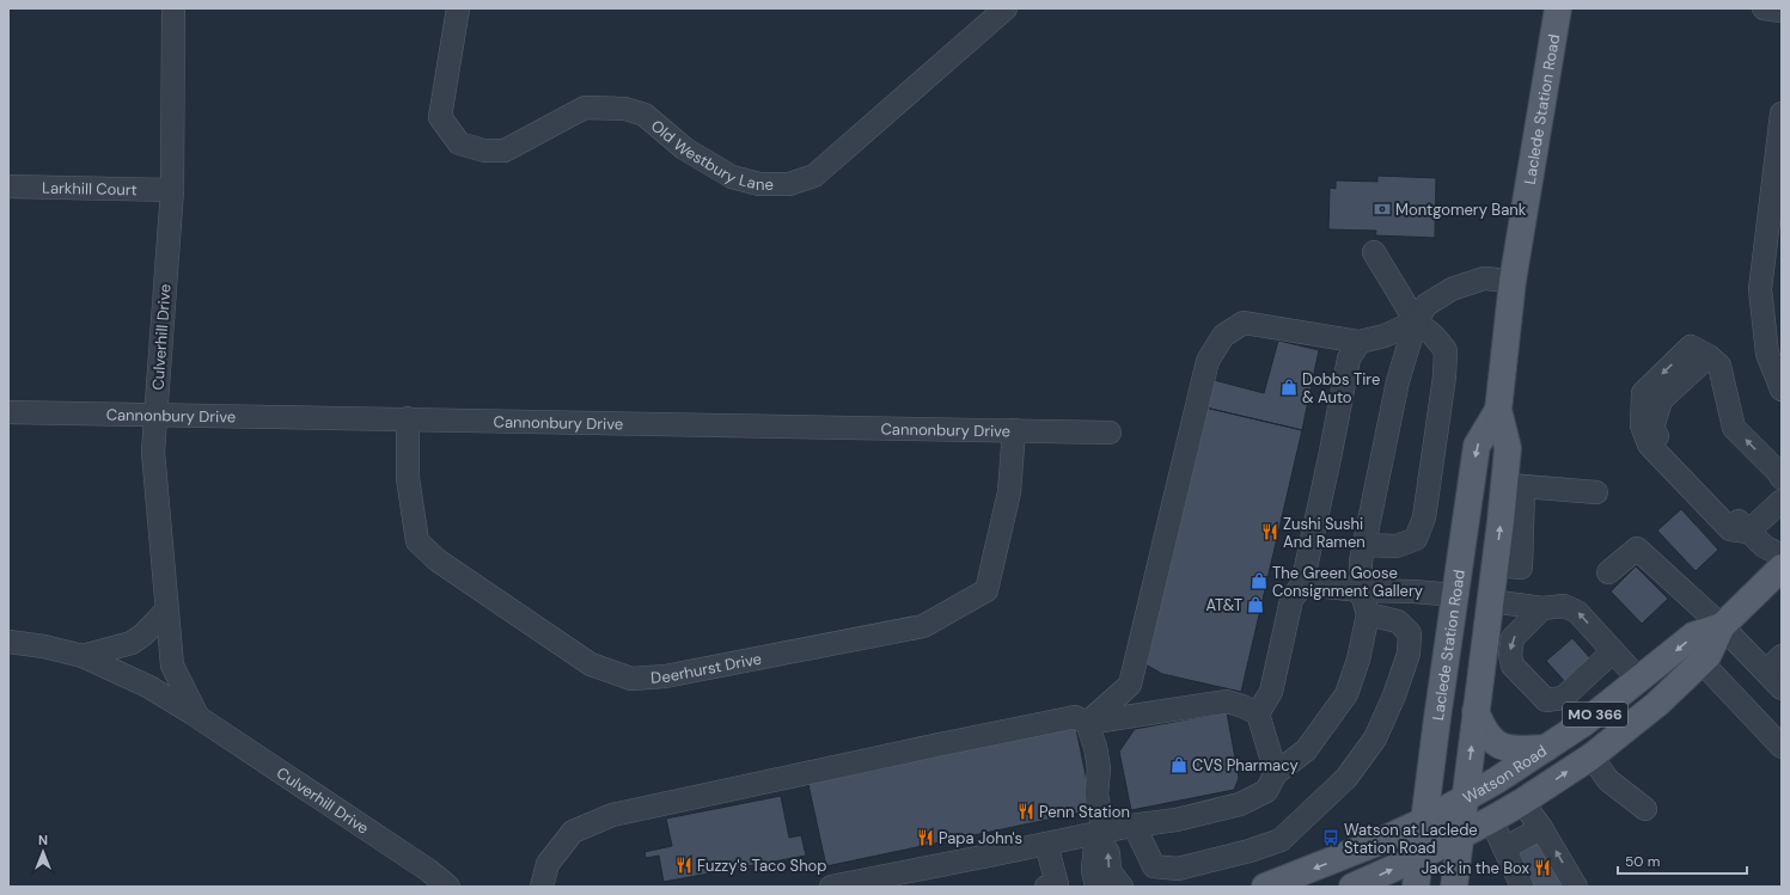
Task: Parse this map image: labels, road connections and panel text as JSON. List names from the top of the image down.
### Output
{
  "streets": {
    "main road": ["Laclede Station Road", "MO 366", "Watson Road"],
    "street": [
      "Old Westbury Lane",
      "Larkhill Court",
      "Culverhill Drive",
      "Cannonbury Drive",
      "Deerhurst Drive"
    ]
  },
  "crossings": [
    ["Laclede Station Road", "Watson Road"],
    ["Larkhill Court", "Culverhill Drive"],
    ["Culverhill Drive", "Cannonbury Drive"],
    ["Cannonbury Drive", "Deerhurst Drive"]
  ],
  "places": {
    "bank": ["Montgomery Bank"],
    "shop": [
      "Dobbs Tire & Auto",
      "The Green Goose Consignment Gallery",
      "AT&T",
      "CVS Pharmacy"
    ],
    "restaurant": [
      "Zushi Sushi And Ramen",
      "Penn Station",
      "Papa John's",
      "Fuzzy's Taco Shop",
      "Jack in the Box"
    ],
    "bus stop": ["Watson at Laclede Station Road"]
  },
  "scale_bar": "50 m",
  "north": "top"
}
